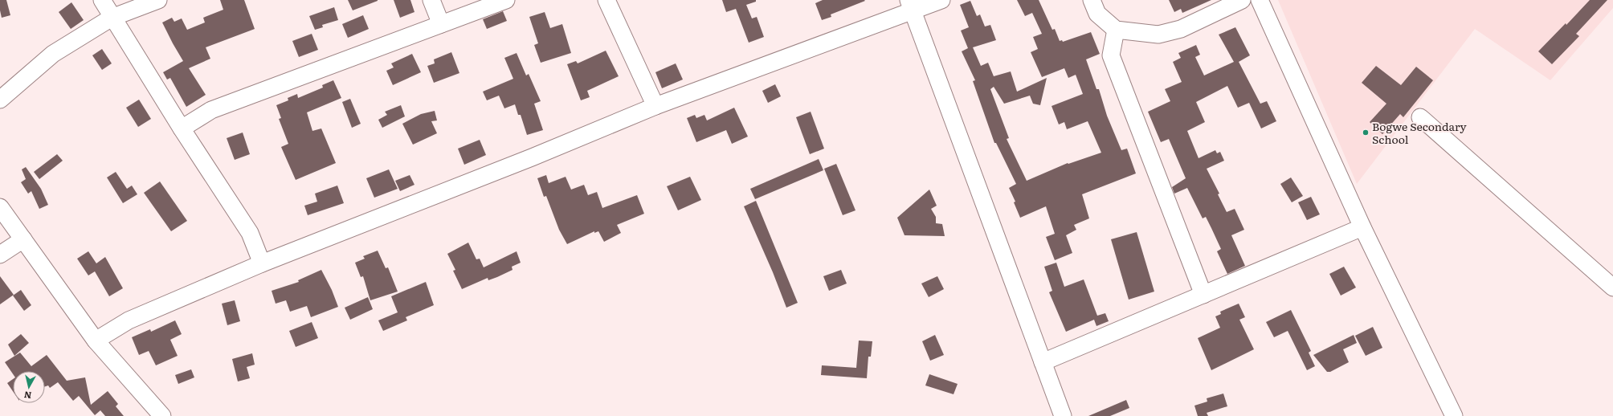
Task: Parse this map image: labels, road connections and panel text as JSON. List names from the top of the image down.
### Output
{
  "places": ["Bogwe Secondary School"],
  "north": "bottom"
}
